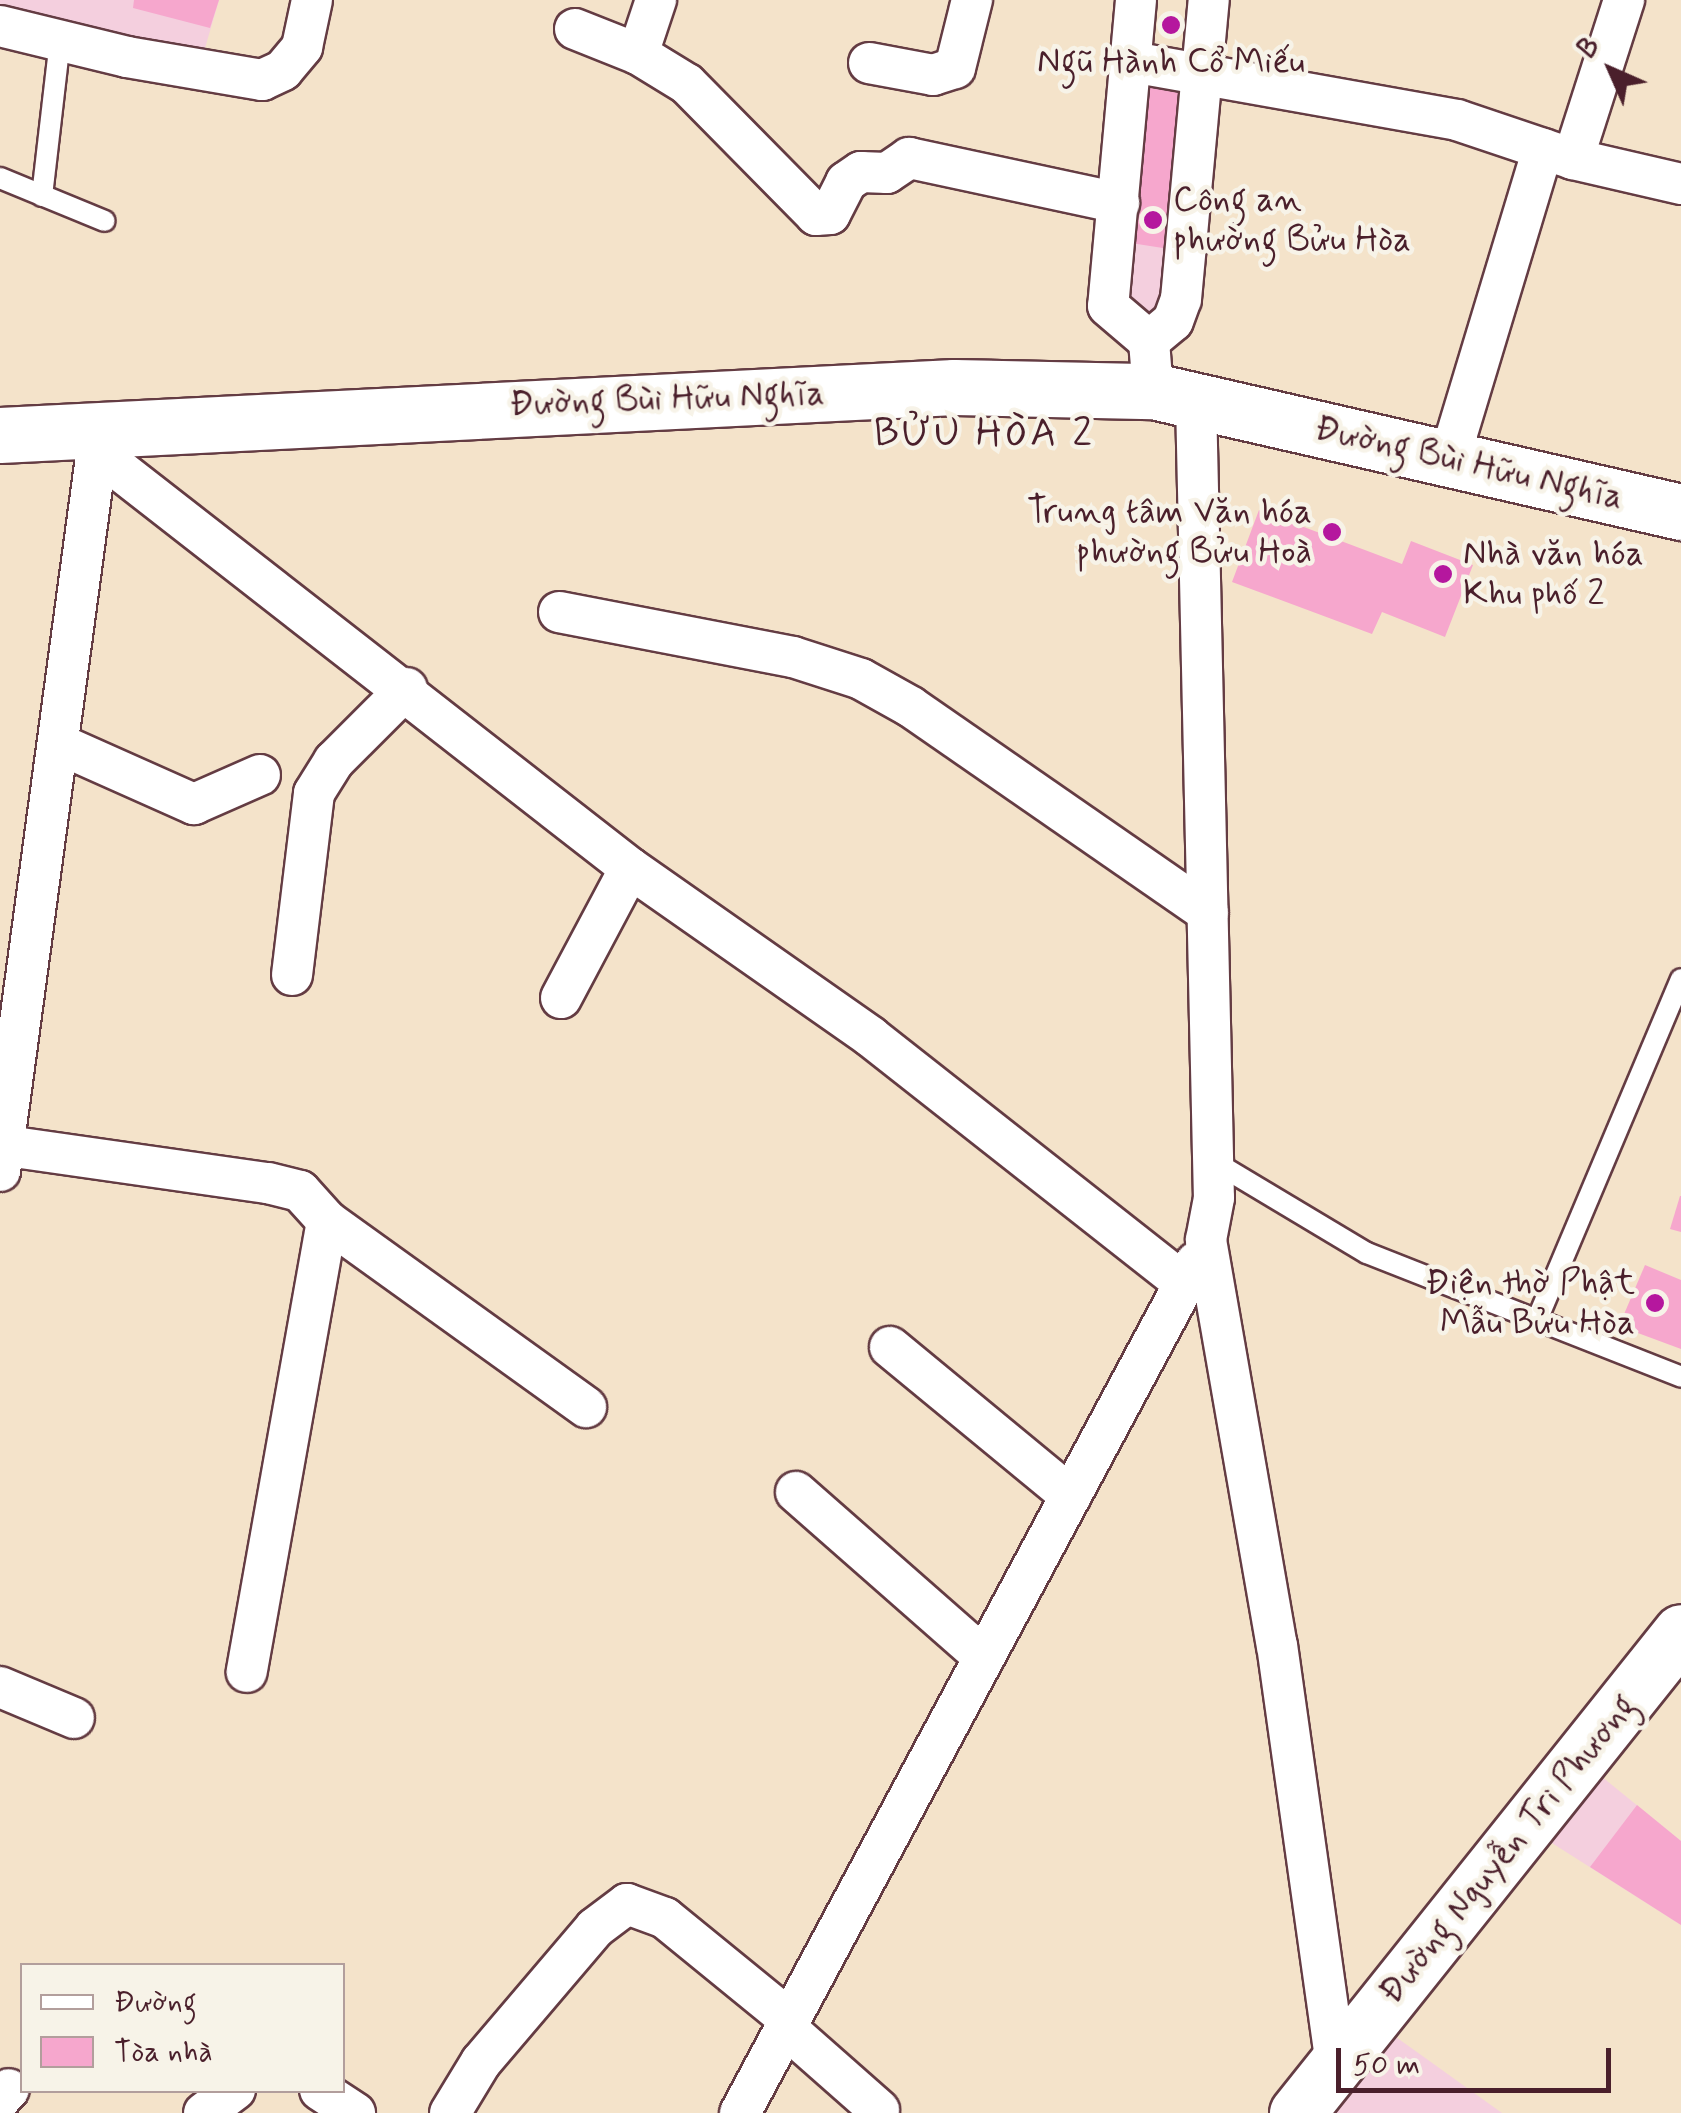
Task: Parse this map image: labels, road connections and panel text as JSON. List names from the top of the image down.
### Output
{
  "streets": {
    "main road": ["Đường Bùi Hữu Nghĩa", "Đường Nguyễn Tri Phương"]
  },
  "districts": ["BỬU HÒA 2"],
  "places": [
    "Ngũ Hành Cổ Miếu",
    "Công an phường Bửu Hòa",
    "Trung tâm Văn hóa phường Bửu Hoà",
    "Nhà văn hóa Khu phố 2",
    "Điện thờ Phật Mẫu Bửu Hòa"
  ],
  "legend": ["Đường", "Tòa nhà"],
  "scale_bar": "50 m",
  "north": "top left"
}
